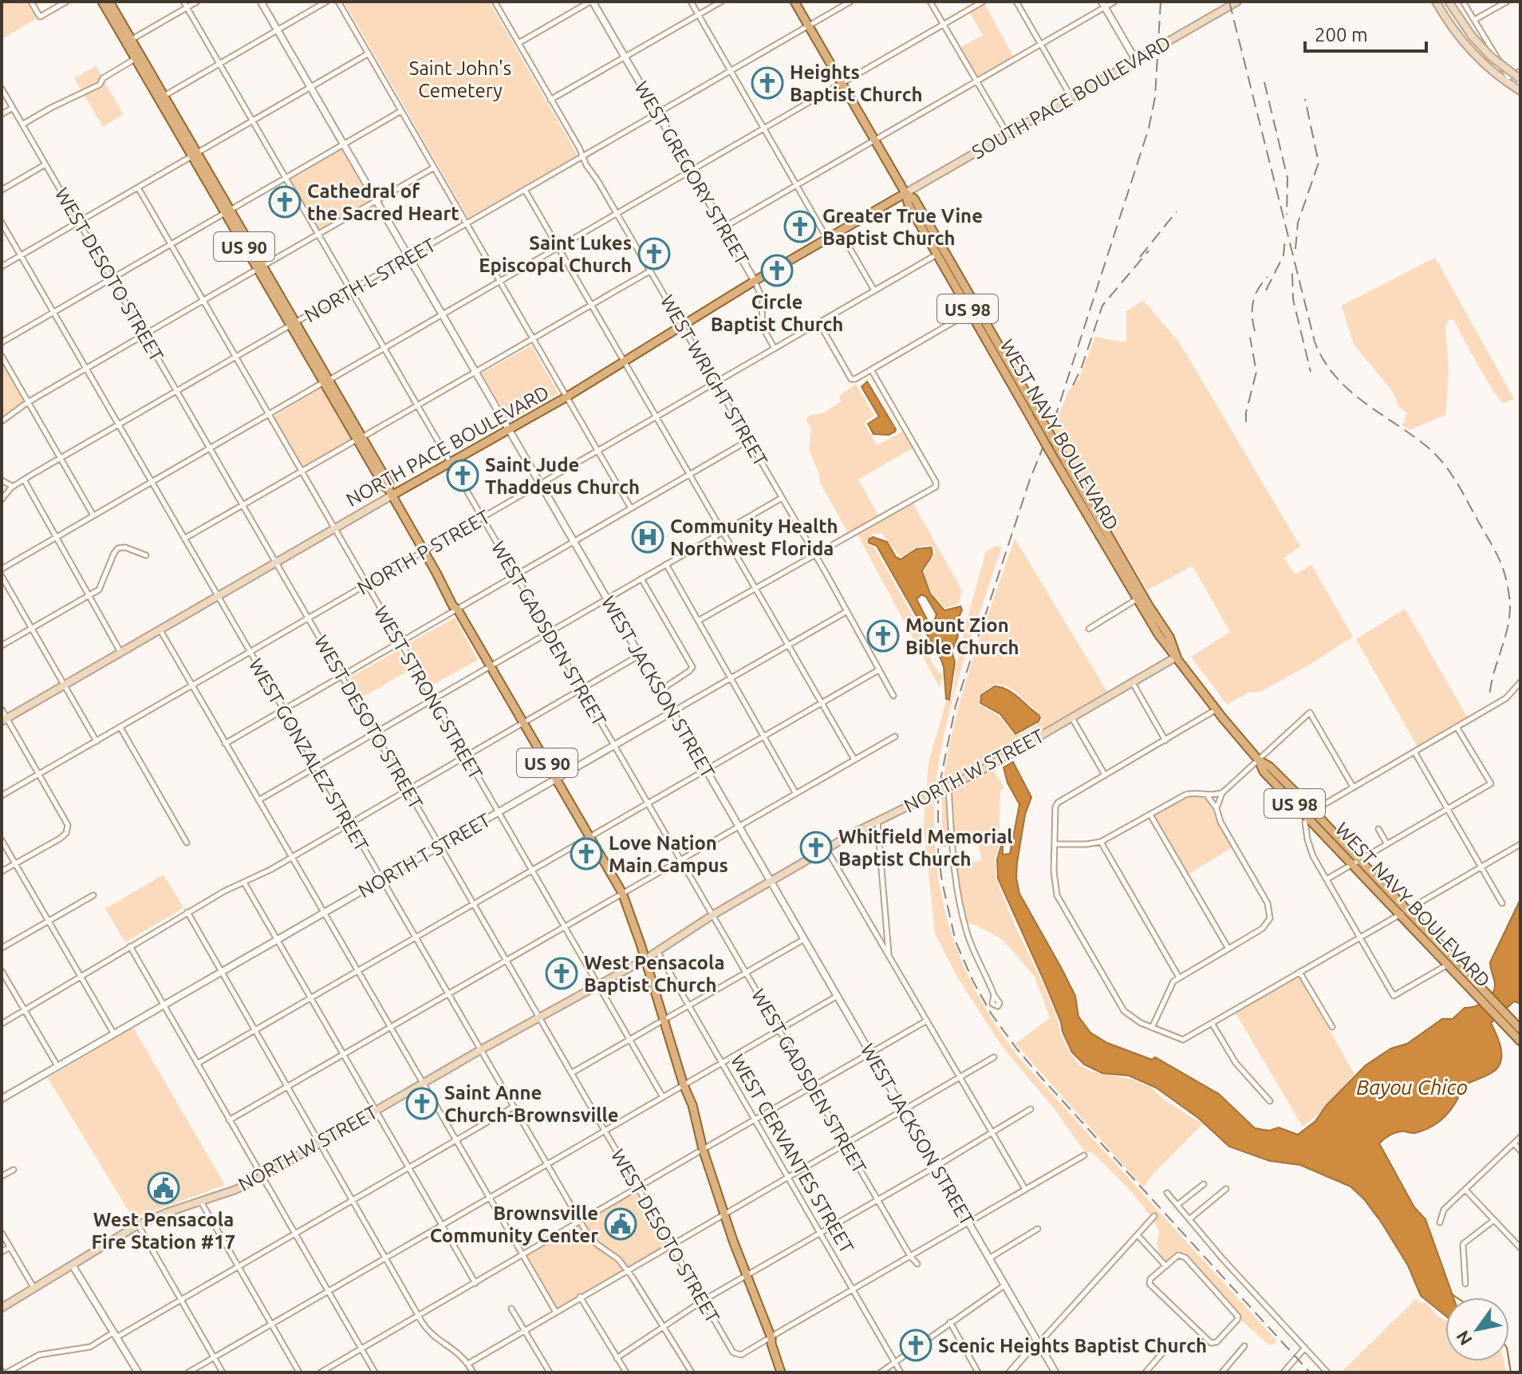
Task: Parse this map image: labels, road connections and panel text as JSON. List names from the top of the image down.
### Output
{
  "streets": {
    "main road": [
      "SOUTH PACE BOULEVARD",
      "US 90",
      "US 98",
      "WEST NAVY BOULEVARD",
      "NORTH PACE BOULEVARD",
      "NORTH W STREET"
    ],
    "street": [
      "WEST GREGORY STREET",
      "WEST DESOTO STREET",
      "NORTH L STREET",
      "WEST WRIGHT STREET",
      "NORTH P STREET",
      "WEST GADSDEN STREET",
      "WEST JACKSON STREET",
      "WEST STRONG STREET",
      "WEST GONZALEZ STREET",
      "NORTH T STREET",
      "WEST CERVANTES STREET"
    ]
  },
  "crossings": [
    ["SOUTH PACE BOULEVARD", "WEST NAVY BOULEVARD"],
    ["SOUTH PACE BOULEVARD", "NORTH PACE BOULEVARD"],
    ["WEST GREGORY STREET", "NORTH L STREET"],
    ["WEST GREGORY STREET", "NORTH PACE BOULEVARD"],
    ["WEST GREGORY STREET", "NORTH P STREET"],
    ["US 90", "WEST DESOTO STREET"],
    ["US 90", "NORTH L STREET"],
    ["US 90", "NORTH PACE BOULEVARD"],
    ["US 90", "NORTH P STREET"],
    ["US 90", "NORTH W STREET"],
    ["US 90", "NORTH T STREET"],
    ["WEST DESOTO STREET", "NORTH L STREET"],
    ["WEST DESOTO STREET", "NORTH PACE BOULEVARD"],
    ["WEST DESOTO STREET", "NORTH P STREET"],
    ["WEST DESOTO STREET", "NORTH W STREET"],
    ["WEST DESOTO STREET", "NORTH T STREET"],
    ["NORTH L STREET", "WEST WRIGHT STREET"],
    ["NORTH L STREET", "WEST NAVY BOULEVARD"],
    ["NORTH L STREET", "WEST GADSDEN STREET"],
    ["NORTH L STREET", "WEST JACKSON STREET"],
    ["NORTH L STREET", "WEST STRONG STREET"],
    ["NORTH L STREET", "WEST GONZALEZ STREET"],
    ["WEST WRIGHT STREET", "NORTH PACE BOULEVARD"],
    ["WEST WRIGHT STREET", "NORTH P STREET"],
    ["WEST WRIGHT STREET", "NORTH T STREET"],
    ["WEST NAVY BOULEVARD", "NORTH PACE BOULEVARD"],
    ["WEST NAVY BOULEVARD", "NORTH P STREET"],
    ["WEST NAVY BOULEVARD", "NORTH W STREET"],
    ["NORTH PACE BOULEVARD", "WEST GADSDEN STREET"],
    ["NORTH PACE BOULEVARD", "WEST JACKSON STREET"],
    ["NORTH PACE BOULEVARD", "WEST STRONG STREET"],
    ["NORTH PACE BOULEVARD", "WEST GONZALEZ STREET"],
    ["NORTH P STREET", "WEST GADSDEN STREET"],
    ["NORTH P STREET", "WEST JACKSON STREET"],
    ["NORTH P STREET", "WEST STRONG STREET"],
    ["NORTH P STREET", "WEST GONZALEZ STREET"],
    ["WEST GADSDEN STREET", "NORTH W STREET"],
    ["WEST GADSDEN STREET", "NORTH T STREET"],
    ["WEST JACKSON STREET", "NORTH W STREET"],
    ["WEST JACKSON STREET", "NORTH T STREET"],
    ["WEST STRONG STREET", "NORTH W STREET"],
    ["WEST STRONG STREET", "NORTH T STREET"],
    ["WEST GONZALEZ STREET", "NORTH W STREET"],
    ["WEST GONZALEZ STREET", "NORTH T STREET"],
    ["NORTH W STREET", "WEST CERVANTES STREET"]
  ],
  "water": ["Bayou Chico"],
  "parks": ["Saint John's Cemetery"],
  "places": {
    "church": [
      "Heights Baptist Church",
      "Cathedral of the Sacred Heart",
      "Greater True Vine Baptist Church",
      "Saint Lukes Episcopal Church",
      "Circle Baptist Church",
      "Saint Jude Thaddeus Church",
      "Mount Zion Bible Church",
      "Whitfield Memorial Baptist Church",
      "Love Nation Main Campus",
      "West Pensacola Baptist Church",
      "Saint Anne Church-Brownsville",
      "Scenic Heights Baptist Church"
    ],
    "hospital": ["Community Health Northwest Florida"],
    "public building": ["West Pensacola Fire Station #17", "Brownsville Community Center"]
  },
  "scale_bar": "200 m",
  "north": "bottom left"
}
